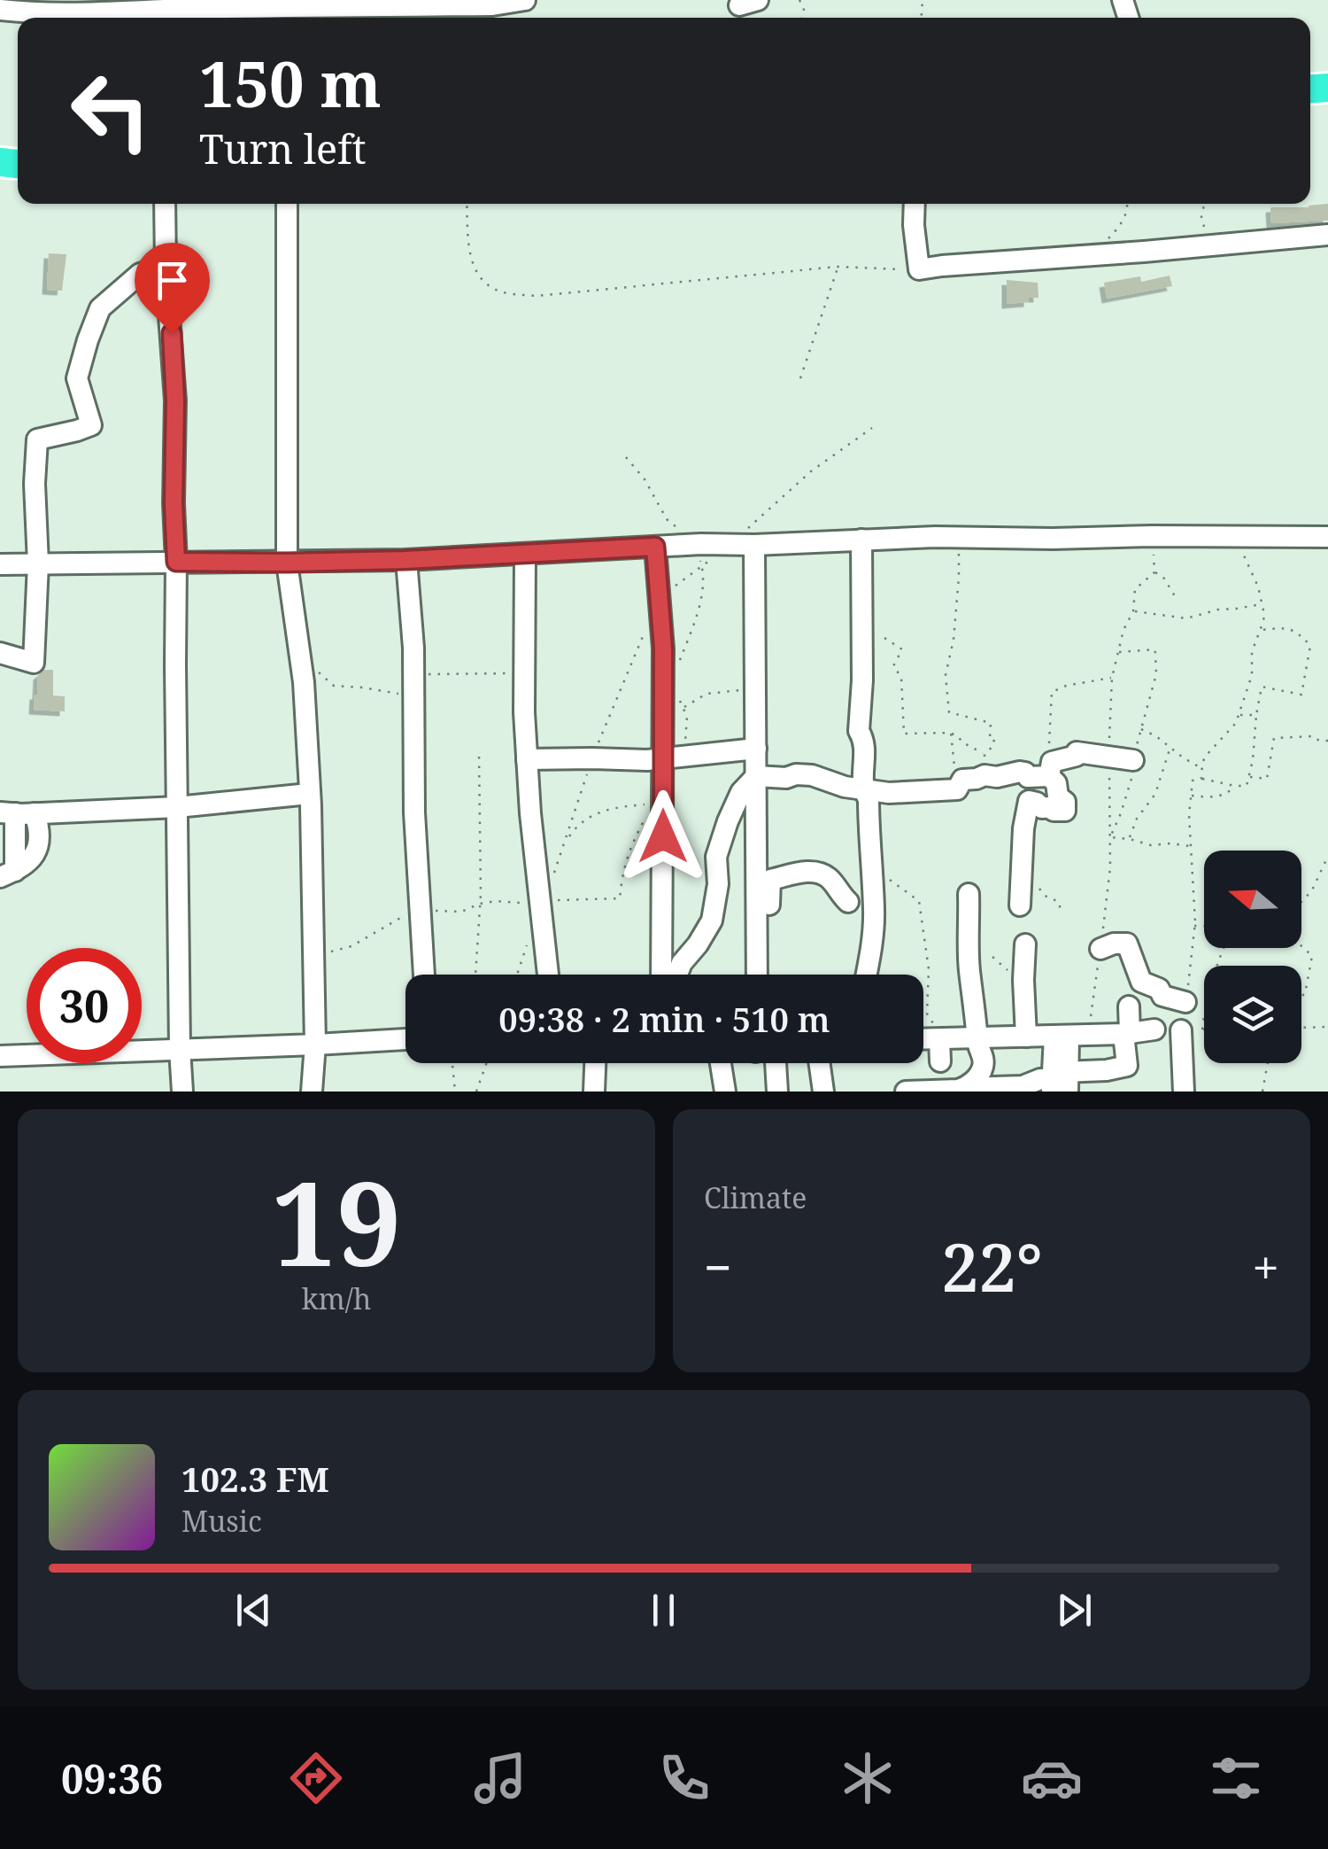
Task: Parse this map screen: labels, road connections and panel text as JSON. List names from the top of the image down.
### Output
{
  "north": "left",
  "page": {
    "turn": ["150 m", "Turn left"],
    "limit": "30",
    "trip": "09:38 · 2 min · 510 m",
    "tile": [
      ["19", "km/h"],
      "Climate"
    ],
    "heat": ["−", "22°", "+"],
    "song": ["102.3 FM", "Music"],
    "tabs": "09:36"
  }
}
